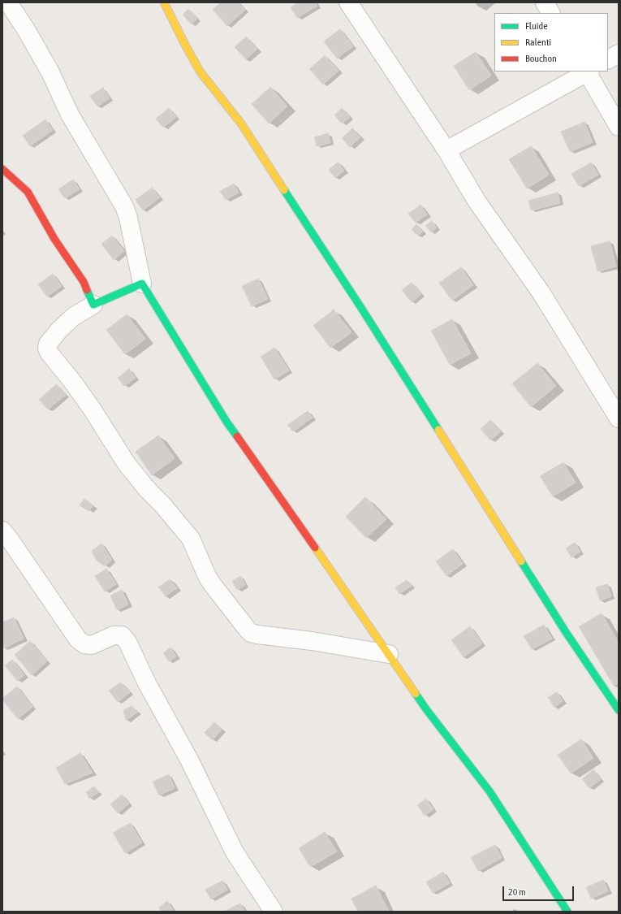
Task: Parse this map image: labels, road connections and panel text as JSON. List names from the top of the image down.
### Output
{
  "legend": ["Fluide", "Ralenti", "Bouchon"],
  "scale_bar": "20 m"
}
